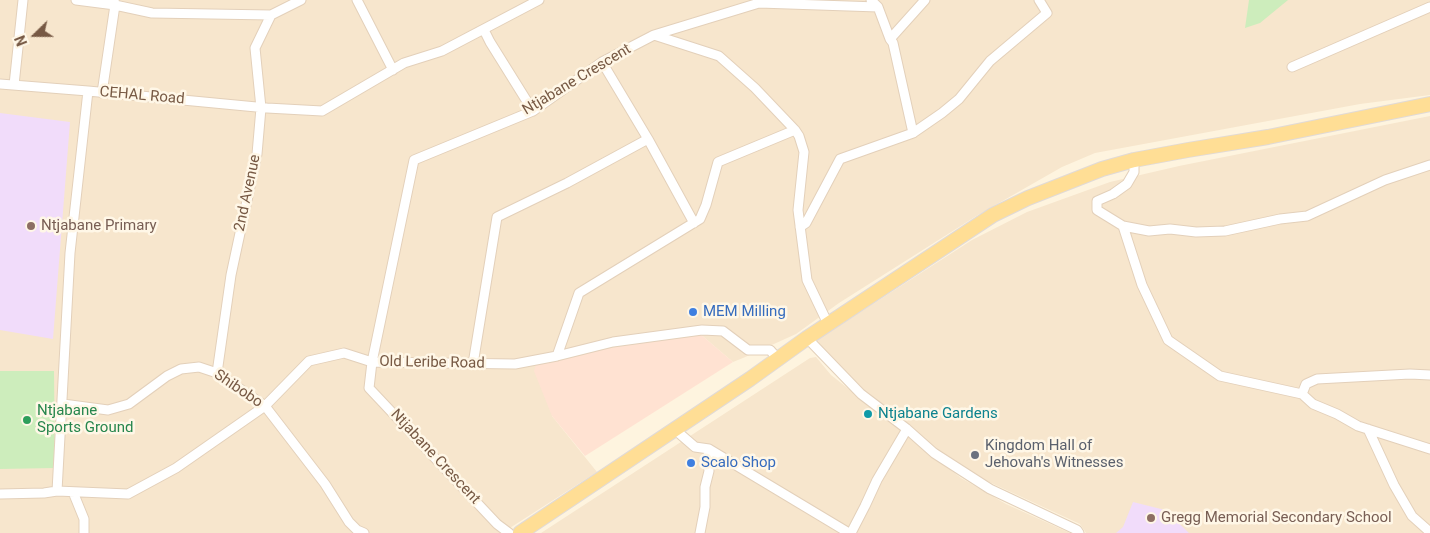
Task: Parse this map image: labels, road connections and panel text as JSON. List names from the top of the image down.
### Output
{
  "streets": {
    "street": [
      "Ntjabane Crescent",
      "CEHAL Road",
      "2nd Avenue",
      "Old Leribe Road",
      "Shibobo"
    ]
  },
  "crossings": [
    ["Ntjabane Crescent", "Old Leribe Road"],
    ["CEHAL Road", "2nd Avenue"],
    ["CEHAL Road", "Old Leribe Road"],
    ["CEHAL Road", "Shibobo"],
    ["2nd Avenue", "Shibobo"],
    ["Old Leribe Road", "Shibobo"]
  ],
  "places": [
    "Ntjabane Primary",
    "MEM Milling",
    "Ntjabane Gardens",
    "Ntjabane Sports Ground",
    "Kingdom Hall of Jehovah's Witnesses",
    "Scalo Shop",
    "Gregg Memorial Secondary School"
  ],
  "north": "left"
}
